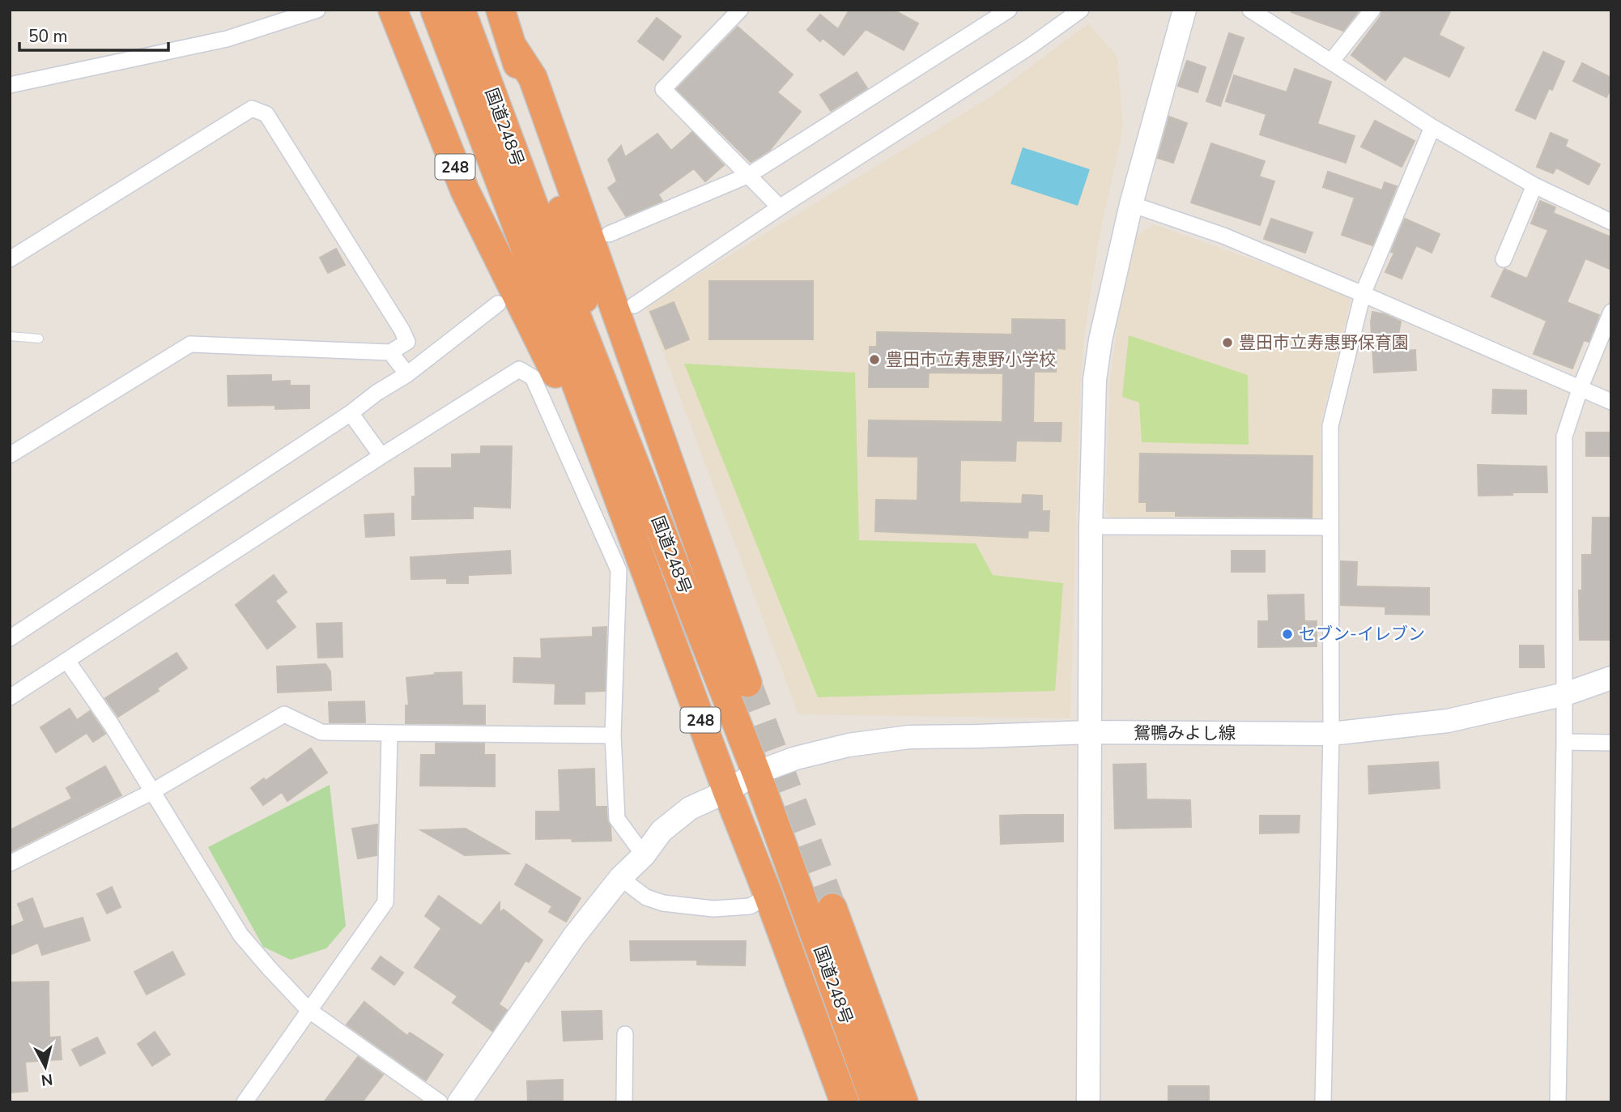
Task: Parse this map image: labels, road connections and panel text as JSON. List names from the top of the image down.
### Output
{
  "streets": {
    "highway": ["国道248号", "248"],
    "street": ["鴛鴨みよし線"]
  },
  "crossings": [
    ["国道248号", "248"],
    ["国道248号", "鴛鴨みよし線"]
  ],
  "places": ["豊田市立寿惠野保育園", "豊田市立寿恵野小学校", "セブン-イレブン"],
  "scale_bar": "50 m",
  "north": "bottom"
}
